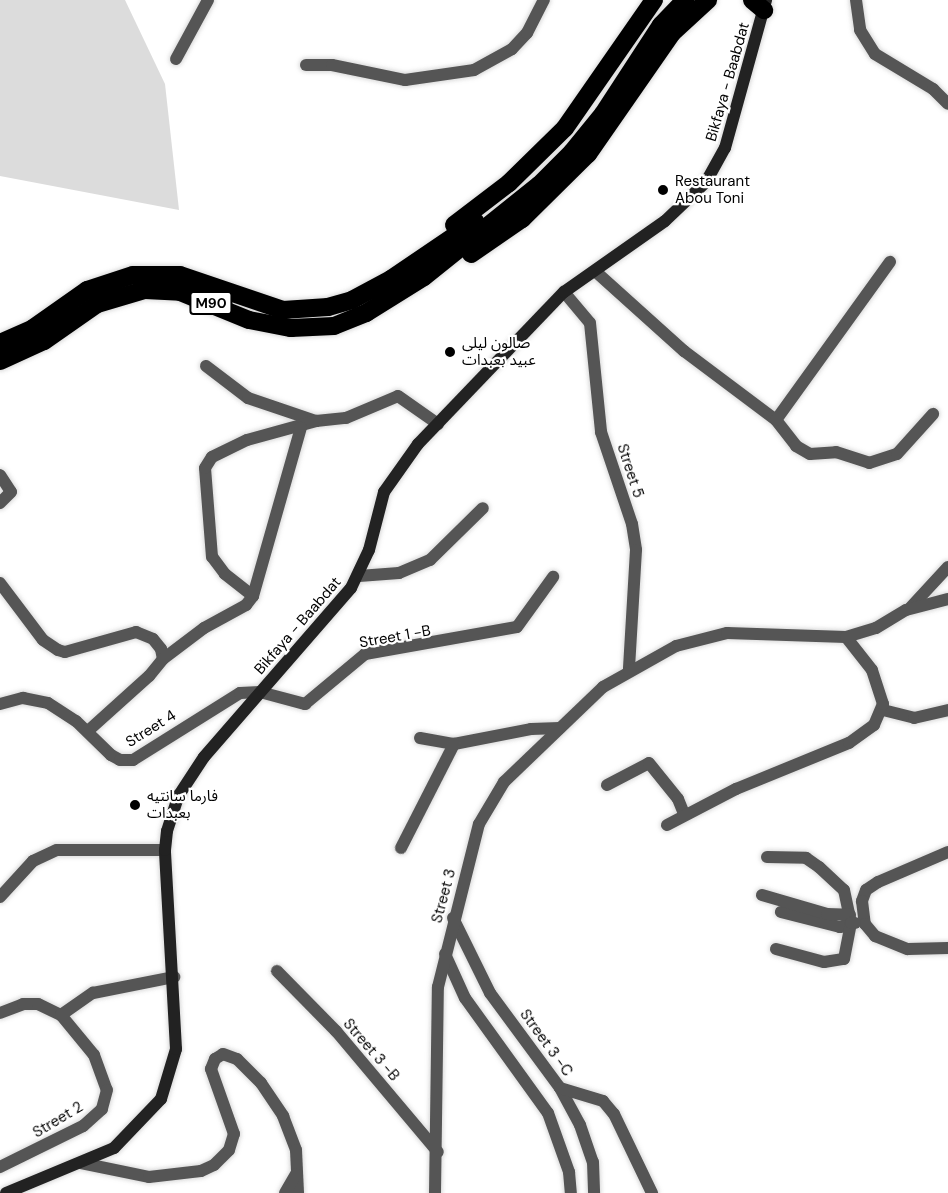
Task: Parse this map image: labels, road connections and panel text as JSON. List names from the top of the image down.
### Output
{
  "streets": {
    "highway": ["M90"],
    "main road": ["Bikfaya - Baabdat"],
    "street": [
      "Street 5",
      "Street 1 -B",
      "Street 4",
      "Street 3",
      "Street 3 -C",
      "Street 3 -B",
      "Street 2"
    ]
  },
  "crossings": [
    ["Bikfaya - Baabdat", "Street 5"],
    ["Bikfaya - Baabdat", "Street 1 -B"],
    ["Bikfaya - Baabdat", "Street 4"],
    ["Street 5", "Street 3"],
    ["Street 1 -B", "Street 4"],
    ["Street 3", "Street 3 -C"],
    ["Street 3", "Street 3 -B"]
  ],
  "places": ["Restaurant Abou Toni", "صالون ليلى عبيد بعبدات", "فارما سانتيه بعبدات"]
}
